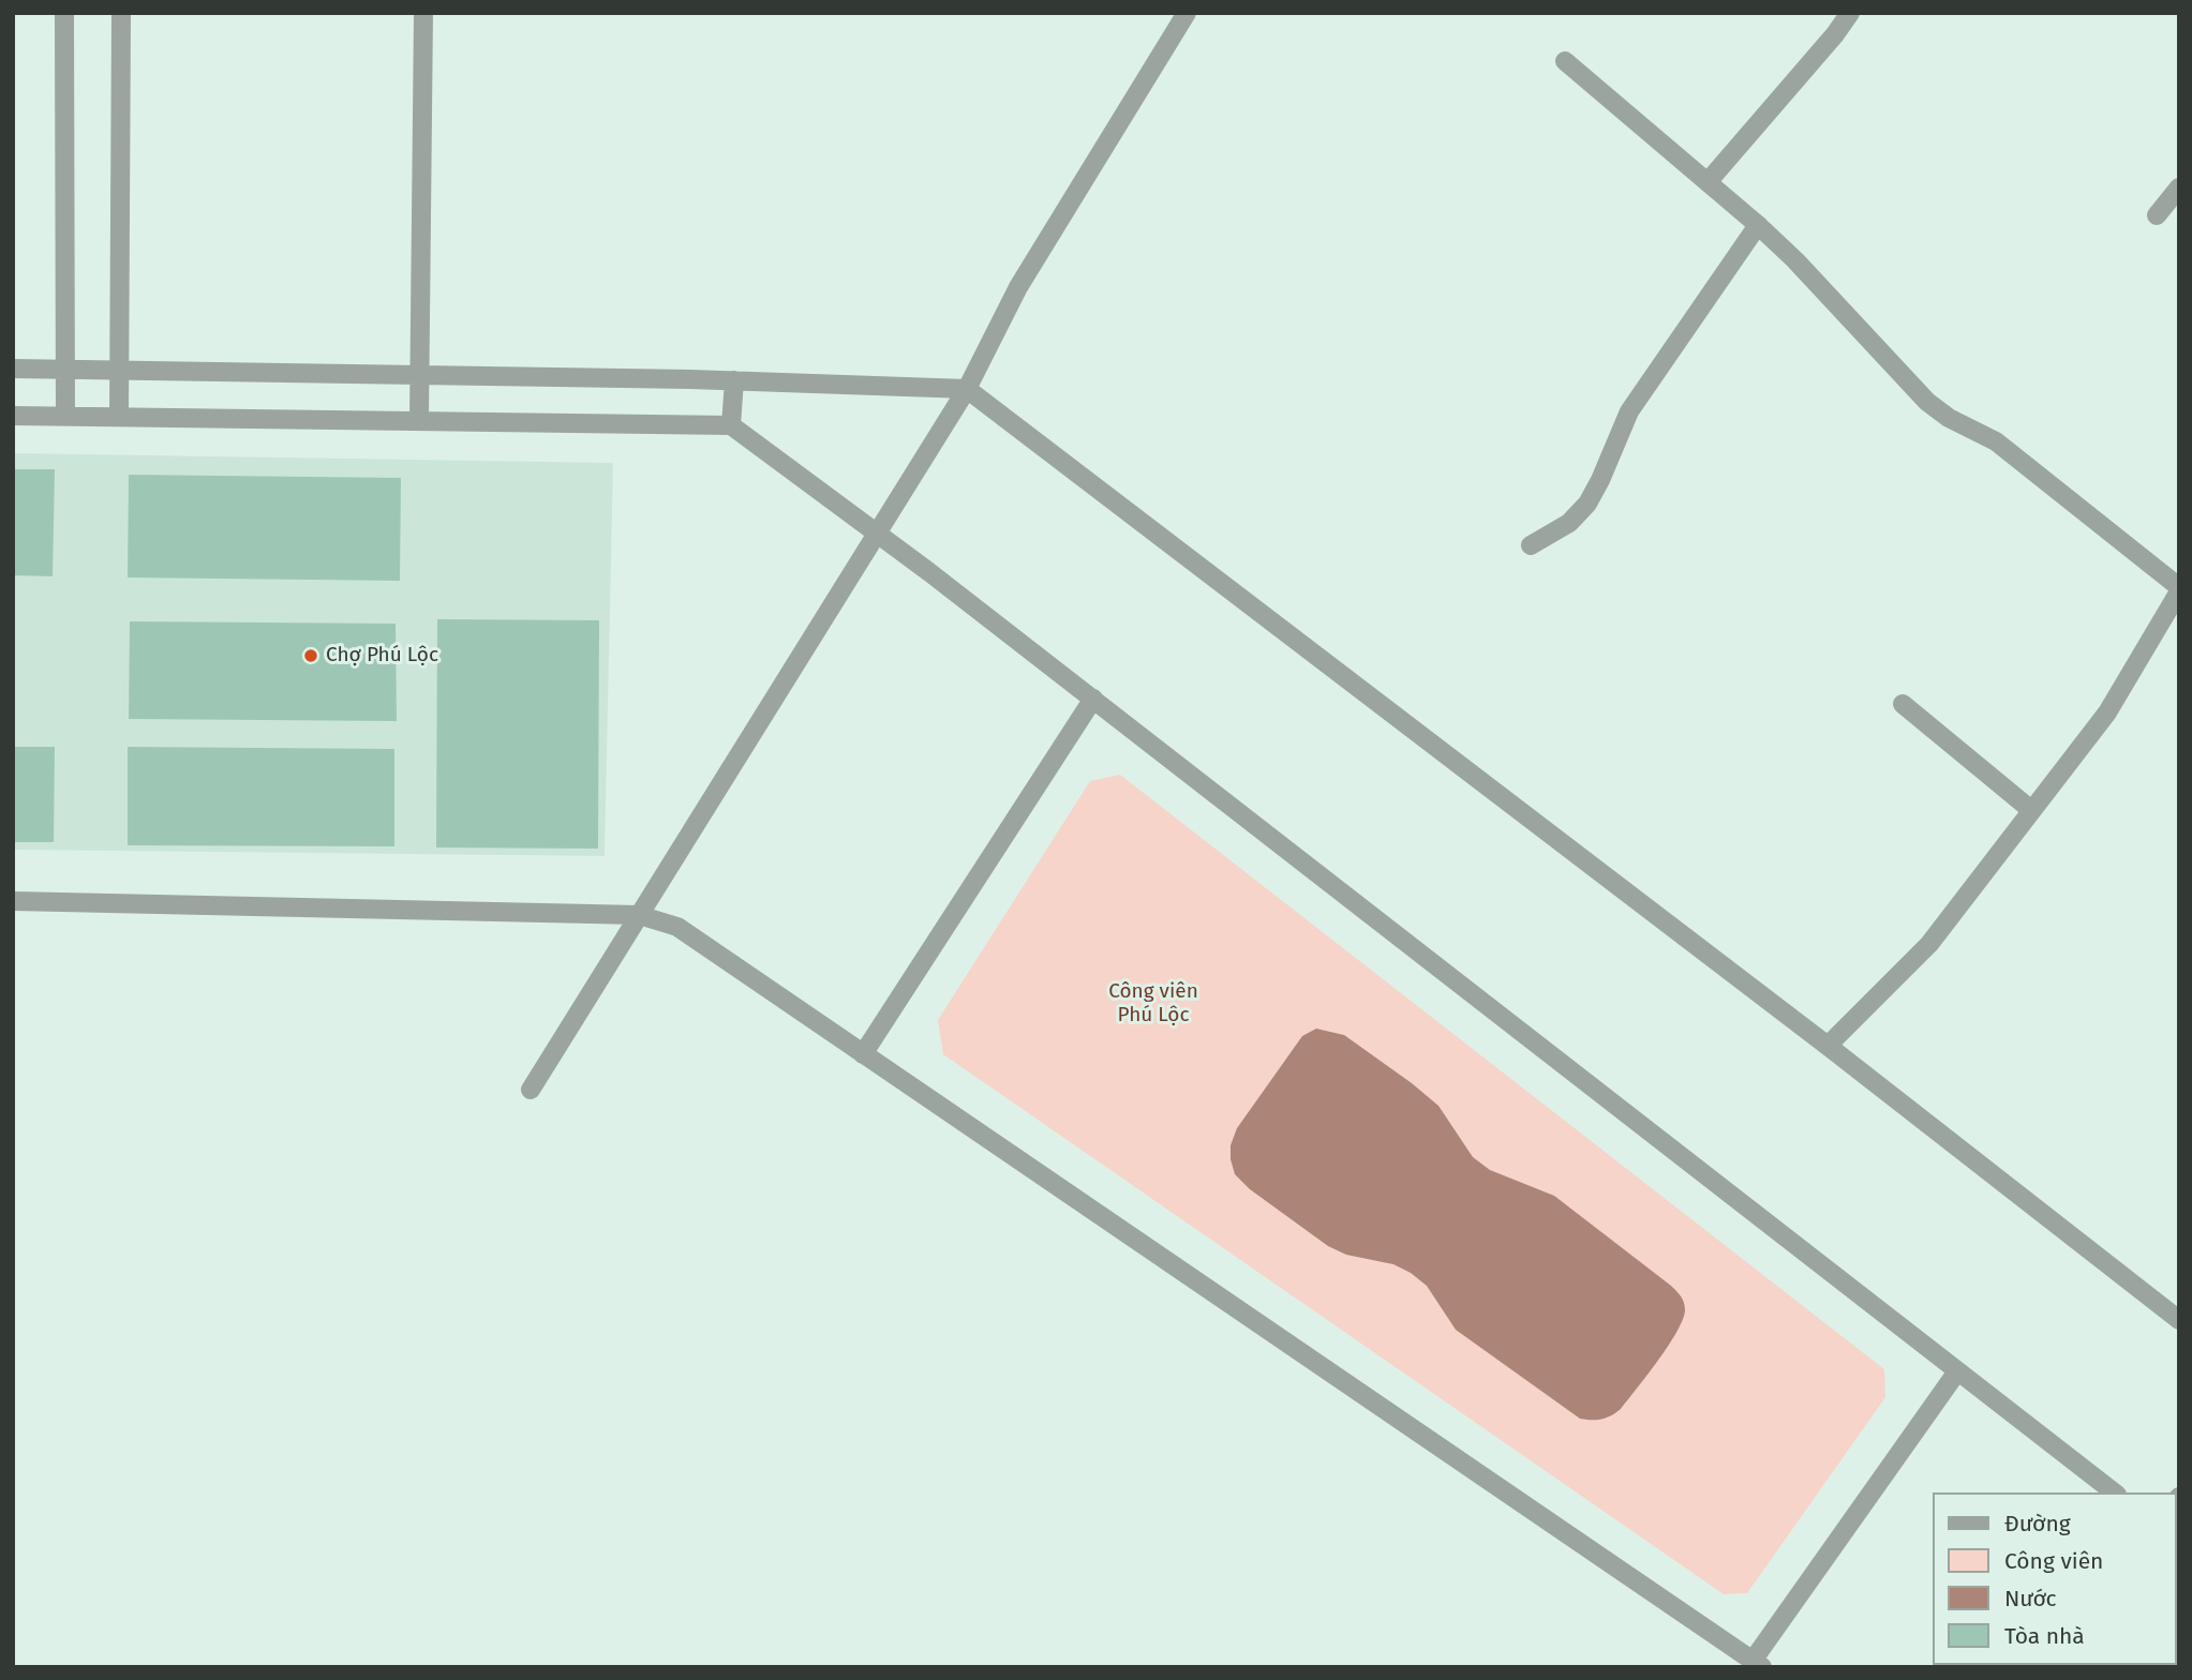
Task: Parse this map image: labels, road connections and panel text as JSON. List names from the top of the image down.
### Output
{
  "parks": ["Công viên Phú Lộc"],
  "places": ["Chợ Phú Lộc"],
  "legend": [
    "Đường",
    "Công viên",
    "Nước",
    "Tòa nhà"
  ]
}
